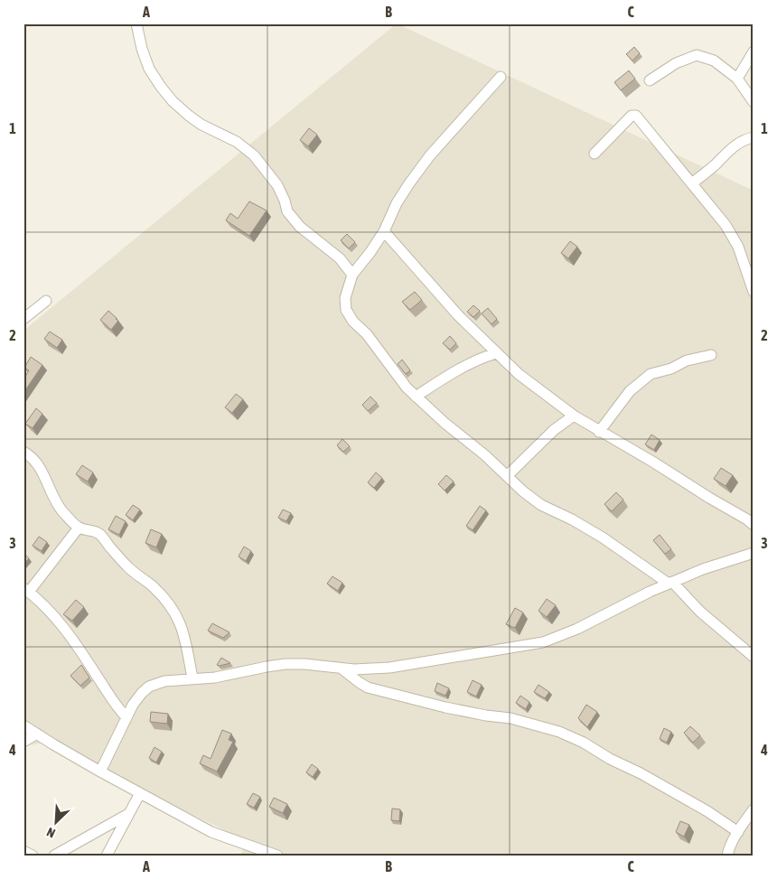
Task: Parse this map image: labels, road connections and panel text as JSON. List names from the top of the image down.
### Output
{
  "north": "bottom left",
  "grid": {
    "columns": ["A", "B", "C"],
    "rows": [
      "1",
      "2",
      "3",
      "4"
    ]
  }
}
